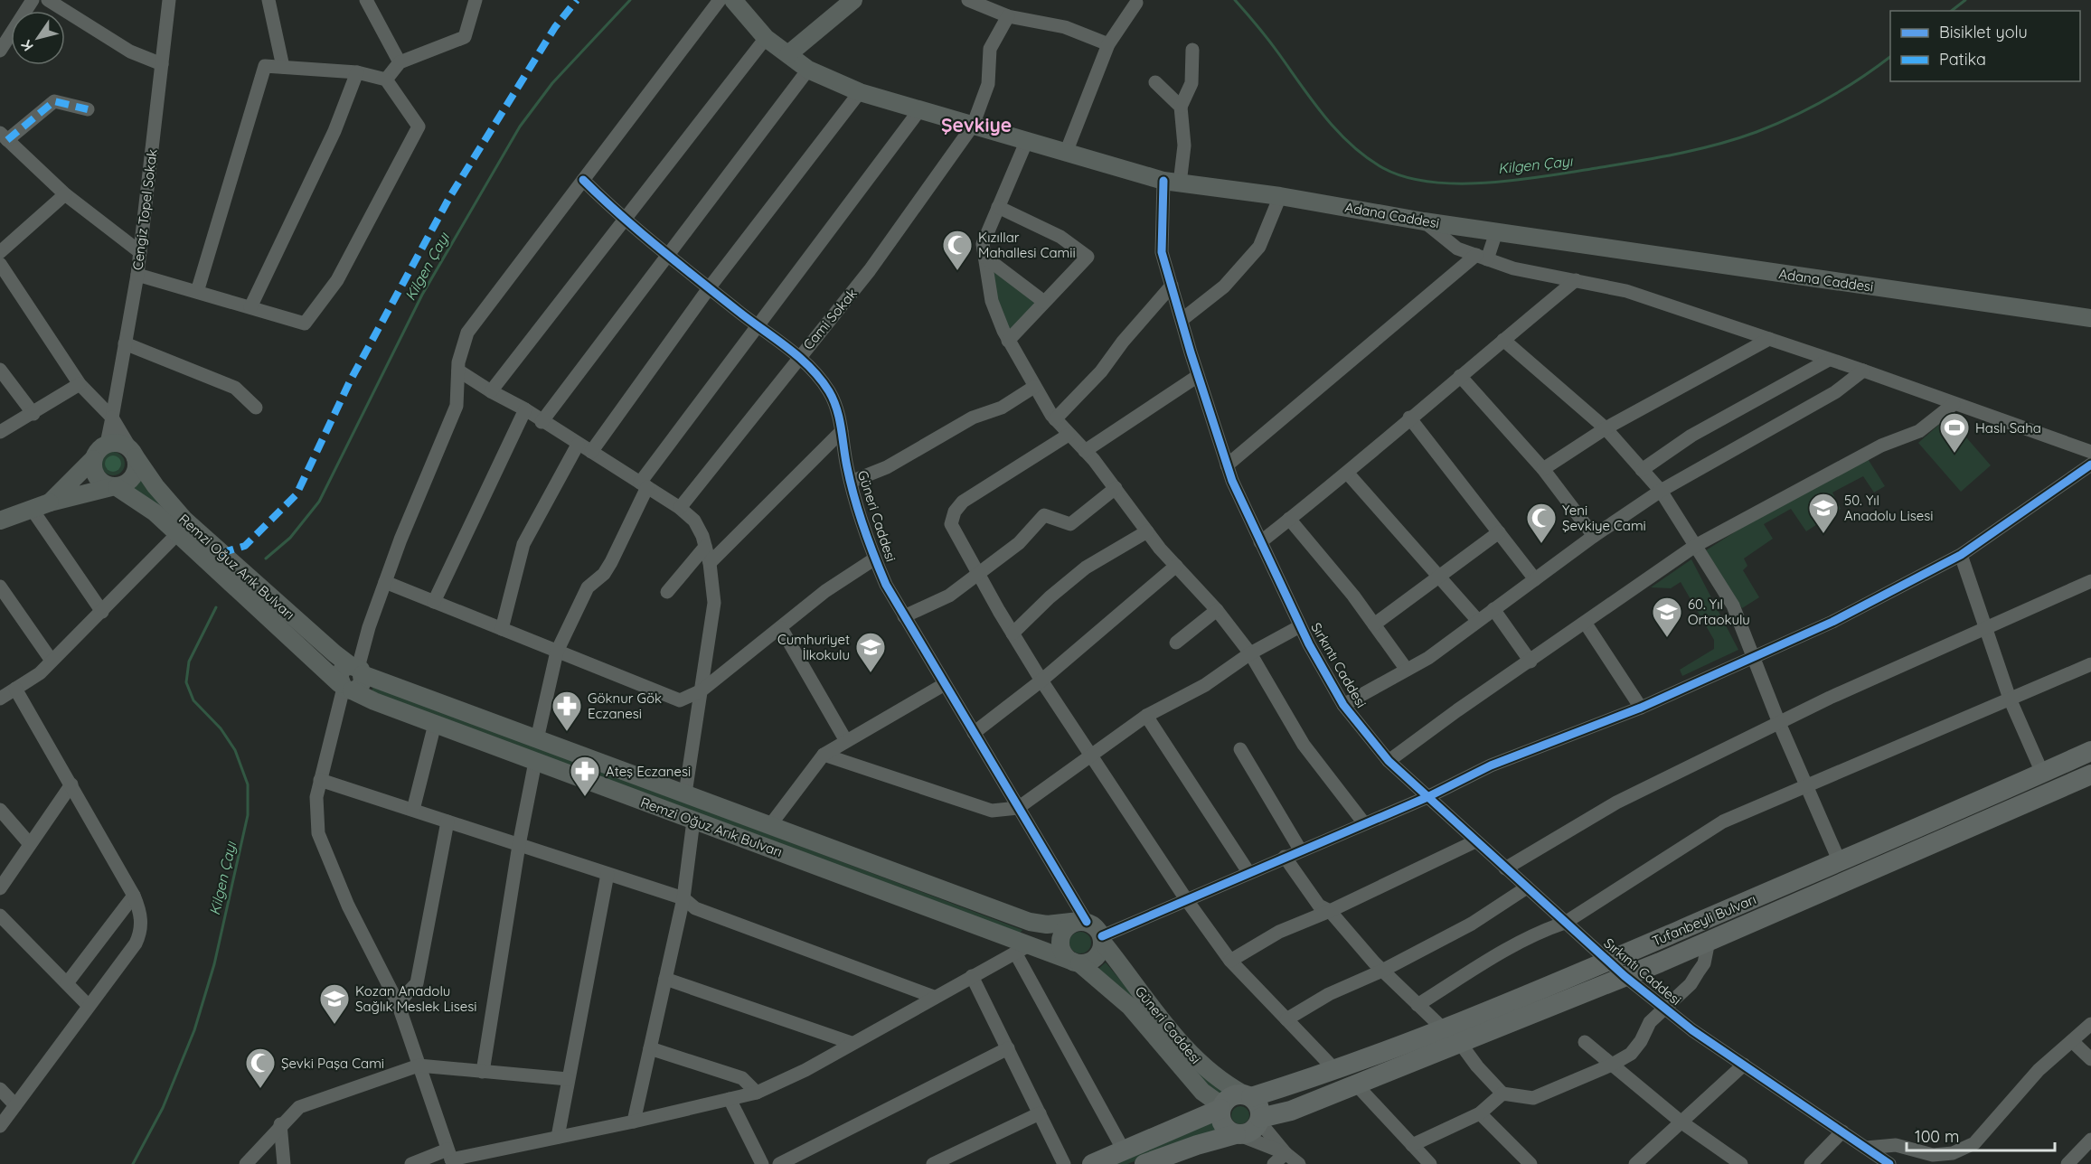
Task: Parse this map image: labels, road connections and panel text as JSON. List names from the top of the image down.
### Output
{
  "streets": {
    "highway": ["Tufanbeyli Bulvarı"],
    "main road": ["Adana Caddesi", "Güneri Caddesi", "Remzi Oğuz Arık Bulvarı"],
    "street": ["Cengiz Topel Sokak", "Cami Sokak", "Sırkıntı Caddesi"]
  },
  "crossings": [
    ["Cengiz Topel Sokak", "Remzi Oğuz Arık Bulvarı"],
    ["Adana Caddesi", "Cami Sokak"],
    ["Adana Caddesi", "Sırkıntı Caddesi"],
    ["Cami Sokak", "Güneri Caddesi"],
    ["Güneri Caddesi", "Remzi Oğuz Arık Bulvarı"],
    ["Güneri Caddesi", "Tufanbeyli Bulvarı"],
    ["Sırkıntı Caddesi", "Tufanbeyli Bulvarı"]
  ],
  "districts": ["Şevkiye"],
  "water": ["Kilgen Çayı"],
  "places": {
    "mosque": ["Kızıllar Mahallesi Camii", "Yeni Şevkiye Cami", "Şevki Paşa Cami"],
    "sports": ["Haslı Saha"],
    "school or university": [
      "50. Yıl Anadolu Lisesi",
      "60. Yıl Ortaokulu",
      "Cumhuriyet İlkokulu",
      "Kozan Anadolu Sağlık Meslek Lisesi"
    ],
    "pharmacy": ["Göknur Gök Eczanesi", "Ateş Eczanesi"]
  },
  "legend": ["Bisiklet yolu", "Patika"],
  "scale_bar": "100 m",
  "north": "bottom left"
}
